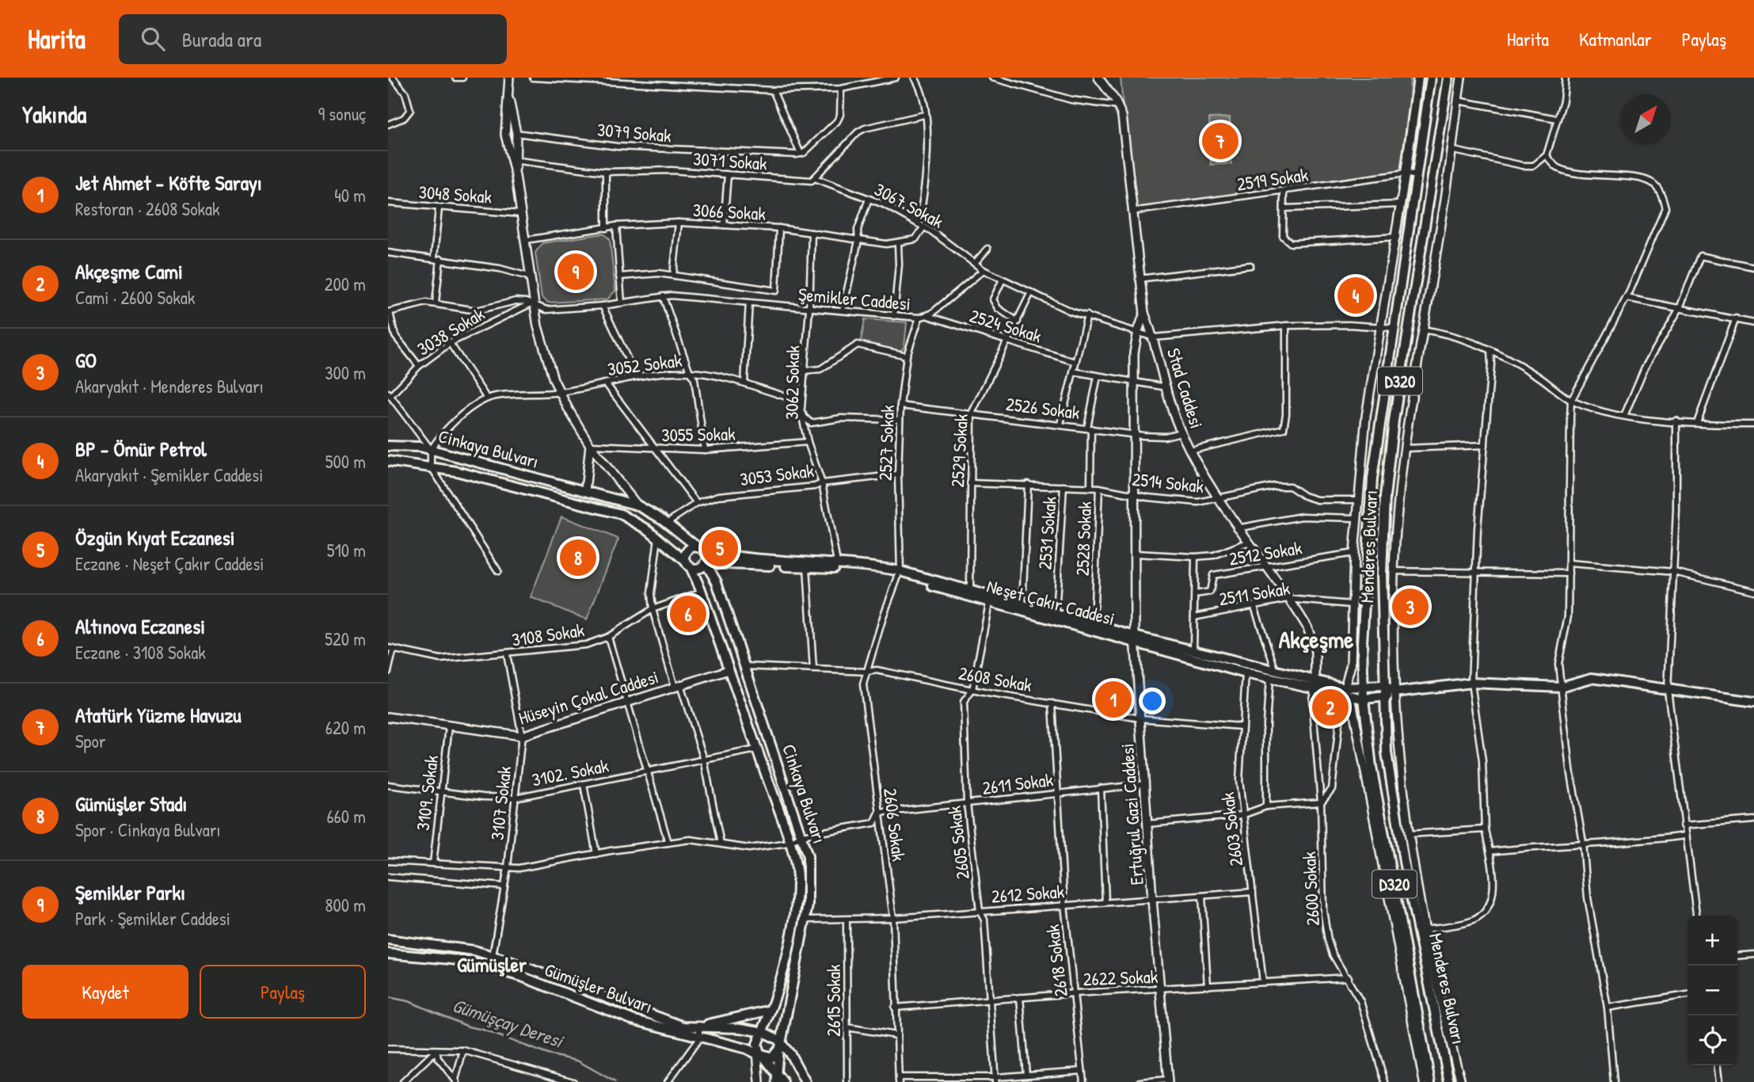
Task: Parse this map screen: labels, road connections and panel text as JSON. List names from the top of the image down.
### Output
{
  "streets": {
    "main road": [
      "D320",
      "Stad Caddesi",
      "Cinkaya Bulvarı",
      "Menderes Bulvarı",
      "Neşet Çakır Caddesi",
      "Hüseyin Çokal Caddesi",
      "Ertuğrul Gazi Caddesi",
      "Gümüşler Bulvarı"
    ],
    "street": [
      "3079 Sokak",
      "3071 Sokak",
      "2519 Sokak",
      "3048 Sokak",
      "3067 Sokak",
      "3066 Sokak",
      "Şemikler Caddesi",
      "2524 Sokak",
      "3038 Sokak",
      "3052 Sokak",
      "3062 Sokak",
      "2526 Sokak",
      "3055 Sokak",
      "2527 Sokak",
      "2529 Sokak",
      "3053 Sokak",
      "2514 Sokak",
      "2531 Sokak",
      "2528 Sokak",
      "2512 Sokak",
      "2511 Sokak",
      "3108 Sokak",
      "2608 Sokak",
      "3102. Sokak",
      "2611 Sokak",
      "3109. Sokak",
      "3107 Sokak",
      "2606 Sokak",
      "2603 Sokak",
      "2605 Sokak",
      "2600 Sokak",
      "2612 Sokak",
      "2618 Sokak",
      "2622 Sokak",
      "2615 Sokak"
    ]
  },
  "crossings": [
    ["3071 Sokak", "3067 Sokak"],
    ["2519 Sokak", "Stad Caddesi"],
    ["2519 Sokak", "Menderes Bulvarı"],
    ["3067 Sokak", "Şemikler Caddesi"],
    ["3066 Sokak", "3062 Sokak"],
    ["Şemikler Caddesi", "2524 Sokak"],
    ["Şemikler Caddesi", "3038 Sokak"],
    ["Şemikler Caddesi", "3062 Sokak"],
    ["Şemikler Caddesi", "2527 Sokak"],
    ["2524 Sokak", "2529 Sokak"],
    ["3052 Sokak", "3062 Sokak"],
    ["3052 Sokak", "2527 Sokak"],
    ["3062 Sokak", "3055 Sokak"],
    ["3062 Sokak", "3053 Sokak"],
    ["3062 Sokak", "Neşet Çakır Caddesi"],
    ["Stad Caddesi", "2526 Sokak"],
    ["Stad Caddesi", "2514 Sokak"],
    ["Stad Caddesi", "2512 Sokak"],
    ["Stad Caddesi", "2511 Sokak"],
    ["Stad Caddesi", "Neşet Çakır Caddesi"],
    ["Stad Caddesi", "Ertuğrul Gazi Caddesi"],
    ["2526 Sokak", "2527 Sokak"],
    ["2526 Sokak", "2529 Sokak"],
    ["2526 Sokak", "Ertuğrul Gazi Caddesi"],
    ["2527 Sokak", "3053 Sokak"],
    ["2527 Sokak", "Neşet Çakır Caddesi"],
    ["2527 Sokak", "2606 Sokak"],
    ["Cinkaya Bulvarı", "3053 Sokak"],
    ["Cinkaya Bulvarı", "Neşet Çakır Caddesi"],
    ["Cinkaya Bulvarı", "3108 Sokak"],
    ["Cinkaya Bulvarı", "2608 Sokak"],
    ["Cinkaya Bulvarı", "Hüseyin Çokal Caddesi"],
    ["Cinkaya Bulvarı", "3102. Sokak"],
    ["Cinkaya Bulvarı", "2611 Sokak"],
    ["Cinkaya Bulvarı", "2612 Sokak"],
    ["Cinkaya Bulvarı", "Gümüşler Bulvarı"],
    ["2529 Sokak", "2514 Sokak"],
    ["2529 Sokak", "Neşet Çakır Caddesi"],
    ["2514 Sokak", "2531 Sokak"],
    ["2514 Sokak", "2528 Sokak"],
    ["2514 Sokak", "Ertuğrul Gazi Caddesi"],
    ["2531 Sokak", "Neşet Çakır Caddesi"],
    ["2528 Sokak", "Neşet Çakır Caddesi"],
    ["Menderes Bulvarı", "Neşet Çakır Caddesi"],
    ["Neşet Çakır Caddesi", "Ertuğrul Gazi Caddesi"],
    ["Neşet Çakır Caddesi", "2606 Sokak"],
    ["Neşet Çakır Caddesi", "2603 Sokak"],
    ["Neşet Çakır Caddesi", "2605 Sokak"],
    ["Neşet Çakır Caddesi", "2600 Sokak"],
    ["3108 Sokak", "3107 Sokak"],
    ["2608 Sokak", "Ertuğrul Gazi Caddesi"],
    ["2608 Sokak", "2606 Sokak"],
    ["2608 Sokak", "2603 Sokak"],
    ["2608 Sokak", "2605 Sokak"],
    ["2608 Sokak", "2618 Sokak"],
    ["Hüseyin Çokal Caddesi", "3109. Sokak"],
    ["Hüseyin Çokal Caddesi", "3107 Sokak"],
    ["3102. Sokak", "3109. Sokak"],
    ["3102. Sokak", "3107 Sokak"],
    ["2611 Sokak", "Ertuğrul Gazi Caddesi"],
    ["2611 Sokak", "2606 Sokak"],
    ["2611 Sokak", "2605 Sokak"],
    ["2611 Sokak", "2618 Sokak"],
    ["3107 Sokak", "Gümüşler Bulvarı"],
    ["Ertuğrul Gazi Caddesi", "2612 Sokak"],
    ["Ertuğrul Gazi Caddesi", "2622 Sokak"],
    ["2606 Sokak", "2612 Sokak"],
    ["2606 Sokak", "2622 Sokak"],
    ["2603 Sokak", "2612 Sokak"],
    ["2603 Sokak", "2622 Sokak"],
    ["2605 Sokak", "2612 Sokak"],
    ["2605 Sokak", "2622 Sokak"],
    ["2600 Sokak", "2622 Sokak"],
    ["2612 Sokak", "2618 Sokak"],
    ["2612 Sokak", "2615 Sokak"],
    ["2618 Sokak", "2622 Sokak"]
  ],
  "districts": ["Akçeşme", "Gümüşler"],
  "water": ["Gümüşçay Deresi"],
  "north": "top right",
  "page": {
    "header": "Harita",
    "search": "Burada ara",
    "nav": ["Harita", "Katmanlar", "Paylaş"],
    "heading": ["Yakında", "9 sonuç"],
    "pins": [
      "7",
      "9",
      "4",
      "5",
      "8",
      "3",
      "6",
      "1",
      "2"
    ],
    "list": [
      {
        "mark": "1",
        "name": "Jet Ahmet - Köfte Sarayı",
        "note": "Restoran · 2608 Sokak",
        "value": "40 m"
      },
      {
        "mark": "2",
        "name": "Akçeşme Cami",
        "note": "Cami · 2600 Sokak",
        "value": "200 m"
      },
      {
        "mark": "3",
        "name": "GO",
        "note": "Akaryakıt · Menderes Bulvarı",
        "value": "300 m"
      },
      {
        "mark": "4",
        "name": "BP - Ömür Petrol",
        "note": "Akaryakıt · Şemikler Caddesi",
        "value": "500 m"
      },
      {
        "mark": "5",
        "name": "Özgün Kıyat Eczanesi",
        "note": "Eczane · Neşet Çakır Caddesi",
        "value": "510 m"
      },
      {
        "mark": "6",
        "name": "Altınova Eczanesi",
        "note": "Eczane · 3108 Sokak",
        "value": "520 m"
      },
      {
        "mark": "7",
        "name": "Atatürk Yüzme Havuzu",
        "note": "Spor",
        "value": "620 m"
      },
      {
        "mark": "8",
        "name": "Gümüşler Stadı",
        "note": "Spor · Cinkaya Bulvarı",
        "value": "660 m"
      },
      {
        "mark": "9",
        "name": "Şemikler Parkı",
        "note": "Park · Şemikler Caddesi",
        "value": "800 m"
      }
    ],
    "map_buttons": ["+", "−"],
    "buttons": ["Kaydet", "Paylaş"]
  }
}
